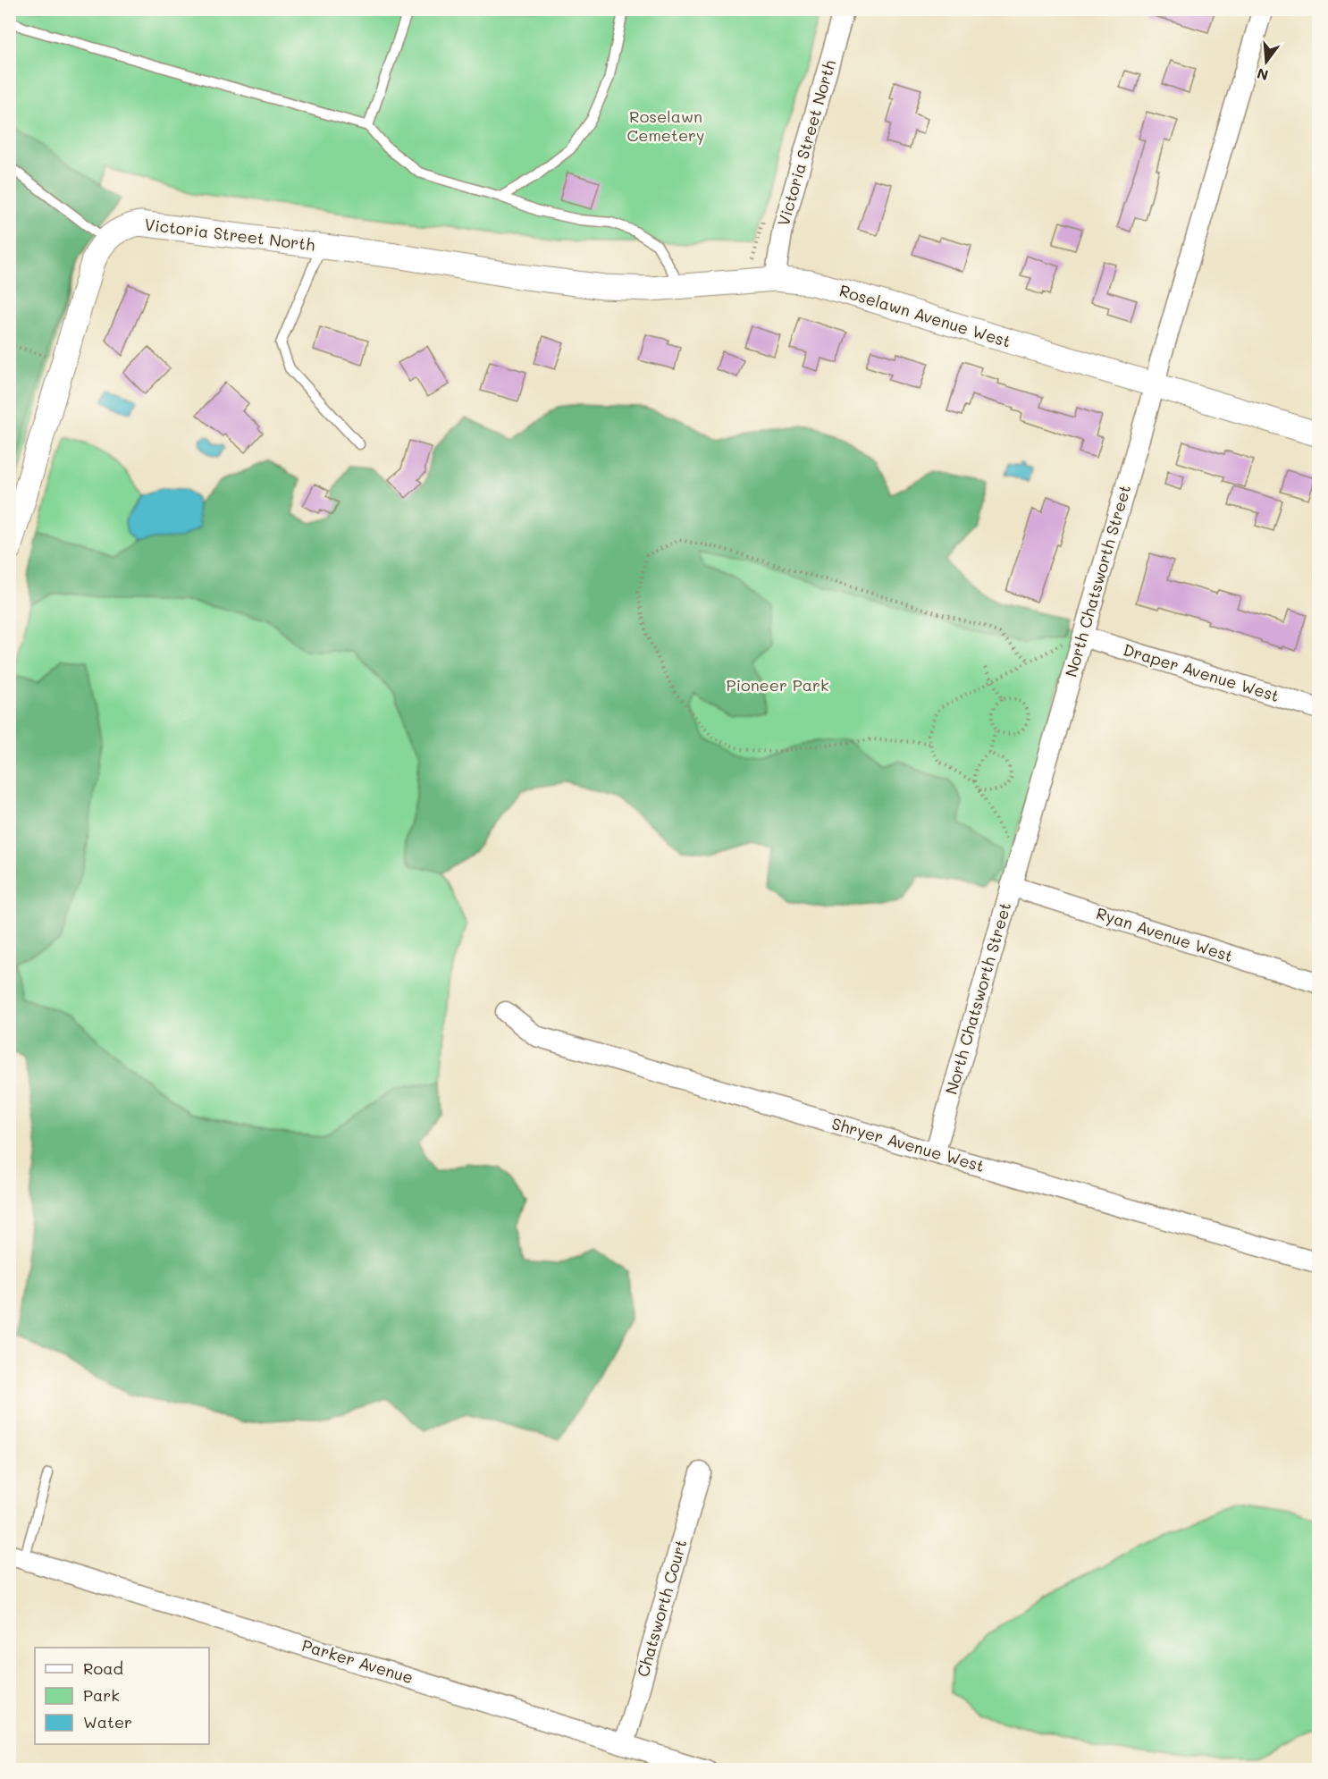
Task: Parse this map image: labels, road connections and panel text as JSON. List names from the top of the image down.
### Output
{
  "streets": {
    "street": [
      "Victoria Street North",
      "Roselawn Avenue West",
      "North Chatsworth Street",
      "Draper Avenue West",
      "Ryan Avenue West",
      "Shryer Avenue West",
      "Chatsworth Court",
      "Parker Avenue"
    ]
  },
  "crossings": [
    ["Victoria Street North", "Roselawn Avenue West"],
    ["Roselawn Avenue West", "North Chatsworth Street"],
    ["North Chatsworth Street", "Draper Avenue West"],
    ["North Chatsworth Street", "Ryan Avenue West"],
    ["North Chatsworth Street", "Shryer Avenue West"],
    ["Chatsworth Court", "Parker Avenue"]
  ],
  "parks": ["Roselawn Cemetery", "Pioneer Park"],
  "legend": ["Road", "Park", "Water"],
  "north": "bottom"
}
